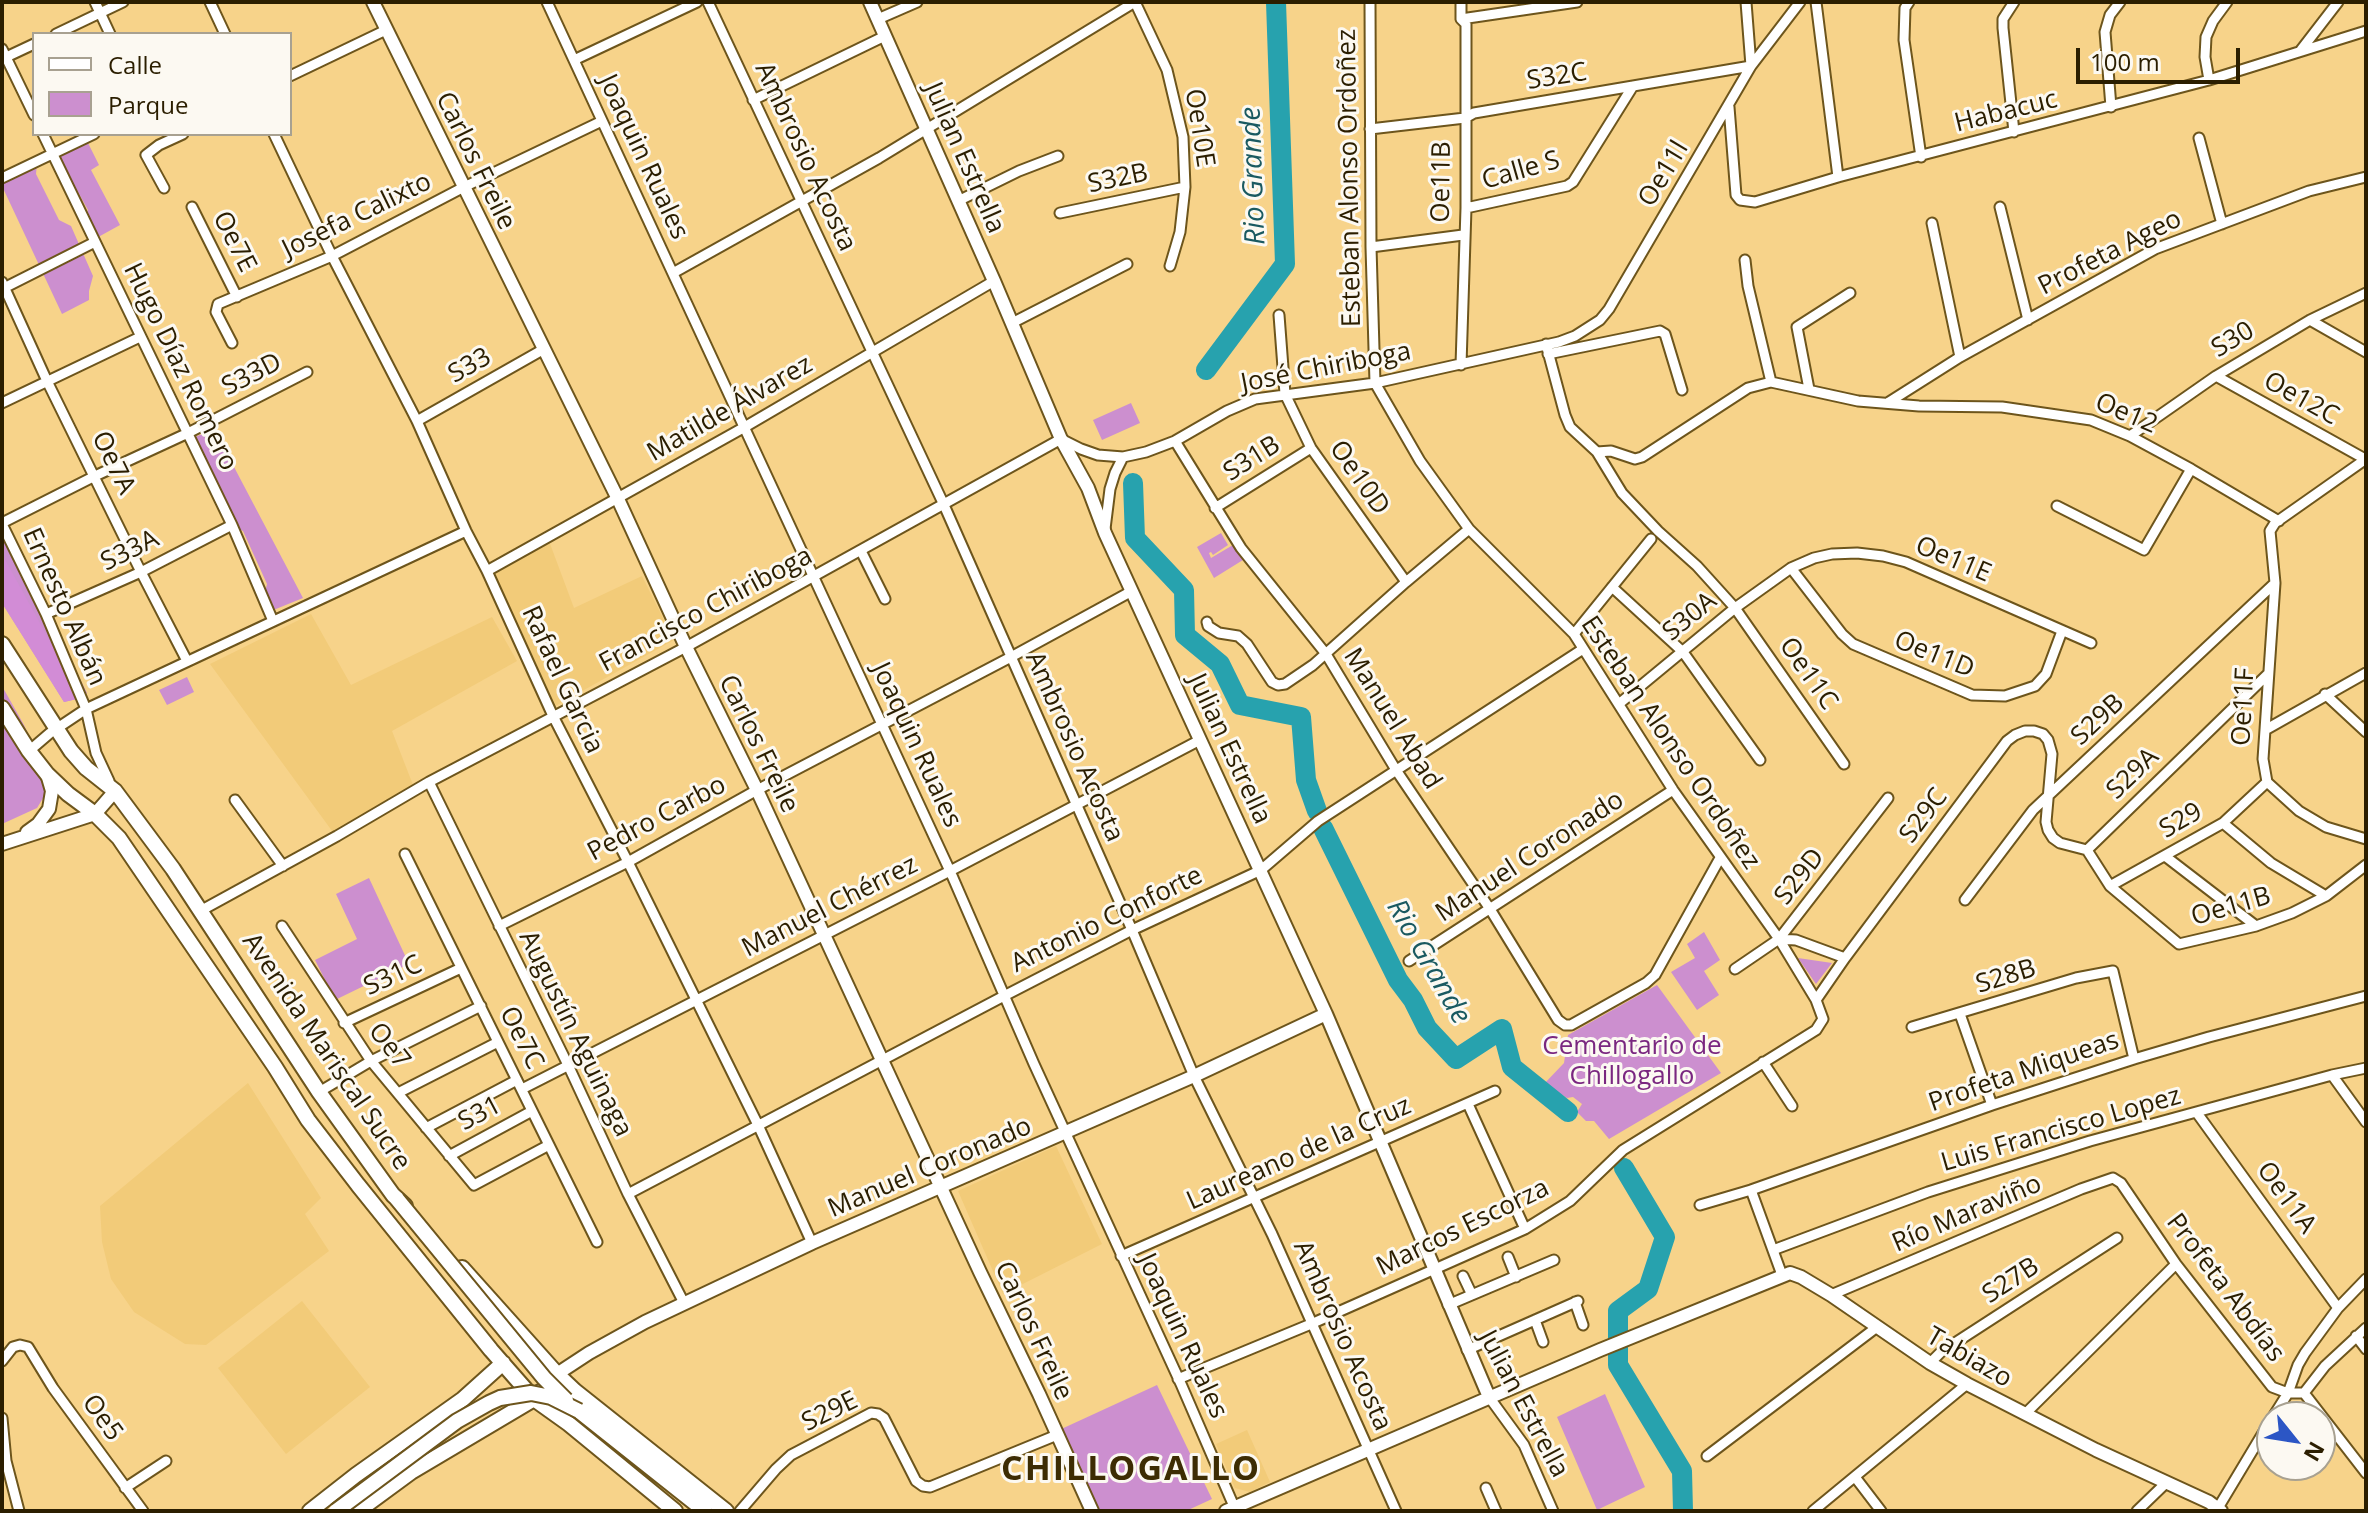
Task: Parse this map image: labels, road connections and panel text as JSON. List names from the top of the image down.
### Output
{
  "streets": {
    "main road": ["Avenida Mariscal Sucre"],
    "street": [
      "S32C",
      "Habacuc",
      "Oe10E",
      "Joaquin Ruales",
      "Ambrosio Acosta",
      "Julian Estrella",
      "Carlos Freile",
      "Calle S",
      "Oe11l",
      "Esteban Alonso Ordoñez",
      "S32B",
      "Oe11B",
      "Josefa Calixto",
      "Oe7E",
      "Profeta Ageo",
      "S30",
      "S33",
      "Hugo Díaz Romero",
      "José Chiriboga",
      "S33D",
      "Oe12C",
      "Matilde Álvarez",
      "Oe12",
      "S31B",
      "Oe7A",
      "Oe10D",
      "S33A",
      "Oe11E",
      "Ernesto Albán",
      "Francisco Chiriboga",
      "S30A",
      "Oe11D",
      "Oe11C",
      "Rafael Garcia",
      "Oe11F",
      "Manuel Abad",
      "S29B",
      "S29A",
      "S29C",
      "Pedro Carbo",
      "S29",
      "Manuel Coronado",
      "S29D",
      "Manuel Chérrez",
      "Antonio Conforte",
      "S31C",
      "S28B",
      "Augustín Aguinaga",
      "Oe7C",
      "Oe7",
      "Profeta Miqueas",
      "S31",
      "Luis Francisco Lopez",
      "Laureano de la Cruz",
      "Oe11A",
      "Río Maraviño",
      "Marcos Escorza",
      "S27B",
      "Profeta Abdías",
      "Tabiazo",
      "S29E",
      "Oe5"
    ]
  },
  "crossings": [
    ["S32C", "Calle S"],
    ["S32C", "Oe11l"],
    ["S32C", "Esteban Alonso Ordoñez"],
    ["S32C", "Oe11B"],
    ["Habacuc", "Oe11l"],
    ["Oe10E", "S32B"],
    ["Joaquin Ruales", "Josefa Calixto"],
    ["Joaquin Ruales", "Matilde Álvarez"],
    ["Joaquin Ruales", "Francisco Chiriboga"],
    ["Joaquin Ruales", "Pedro Carbo"],
    ["Joaquin Ruales", "Manuel Coronado"],
    ["Joaquin Ruales", "Manuel Chérrez"],
    ["Joaquin Ruales", "Antonio Conforte"],
    ["Joaquin Ruales", "Laureano de la Cruz"],
    ["Joaquin Ruales", "Marcos Escorza"],
    ["Ambrosio Acosta", "Matilde Álvarez"],
    ["Ambrosio Acosta", "Francisco Chiriboga"],
    ["Ambrosio Acosta", "Pedro Carbo"],
    ["Ambrosio Acosta", "Manuel Coronado"],
    ["Ambrosio Acosta", "Manuel Chérrez"],
    ["Ambrosio Acosta", "Antonio Conforte"],
    ["Ambrosio Acosta", "Laureano de la Cruz"],
    ["Ambrosio Acosta", "Marcos Escorza"],
    ["Julian Estrella", "José Chiriboga"],
    ["Julian Estrella", "Matilde Álvarez"],
    ["Julian Estrella", "Francisco Chiriboga"],
    ["Julian Estrella", "Pedro Carbo"],
    ["Julian Estrella", "Manuel Coronado"],
    ["Julian Estrella", "Manuel Chérrez"],
    ["Julian Estrella", "Antonio Conforte"],
    ["Julian Estrella", "Laureano de la Cruz"],
    ["Julian Estrella", "Marcos Escorza"],
    ["Carlos Freile", "Josefa Calixto"],
    ["Carlos Freile", "S33"],
    ["Carlos Freile", "Matilde Álvarez"],
    ["Carlos Freile", "Francisco Chiriboga"],
    ["Carlos Freile", "Pedro Carbo"],
    ["Carlos Freile", "Manuel Coronado"],
    ["Carlos Freile", "Manuel Chérrez"],
    ["Carlos Freile", "Antonio Conforte"],
    ["Carlos Freile", "S29E"],
    ["Calle S", "Oe11B"],
    ["Oe11l", "José Chiriboga"],
    ["Oe11l", "Oe11C"],
    ["Esteban Alonso Ordoñez", "José Chiriboga"],
    ["Esteban Alonso Ordoñez", "S30A"],
    ["Esteban Alonso Ordoñez", "Manuel Abad"],
    ["Esteban Alonso Ordoñez", "S29C"],
    ["Esteban Alonso Ordoñez", "Manuel Coronado"],
    ["Esteban Alonso Ordoñez", "S29D"],
    ["Esteban Alonso Ordoñez", "Antonio Conforte"],
    ["Esteban Alonso Ordoñez", "Marcos Escorza"],
    ["Oe11B", "José Chiriboga"],
    ["Oe11B", "S29A"],
    ["Oe11B", "S29"],
    ["Josefa Calixto", "Oe7E"],
    ["Josefa Calixto", "Rafael Garcia"],
    ["Profeta Ageo", "Oe12"],
    ["S30", "Oe12C"],
    ["S30", "Oe12"],
    ["S33", "Rafael Garcia"],
    ["Hugo Díaz Romero", "S33D"],
    ["Hugo Díaz Romero", "S33A"],
    ["José Chiriboga", "Oe10D"],
    ["José Chiriboga", "Francisco Chiriboga"],
    ["José Chiriboga", "Oe11C"],
    ["José Chiriboga", "Manuel Abad"],
    ["S33D", "Oe7A"],
    ["S33D", "Ernesto Albán"],
    ["Matilde Álvarez", "Rafael Garcia"],
    ["Oe12", "Oe11F"],
    ["S31B", "Oe10D"],
    ["S31B", "Manuel Abad"],
    ["Oe7A", "S33A"],
    ["S33A", "Ernesto Albán"],
    ["Oe11E", "S30A"],
    ["Oe11E", "Oe11D"],
    ["Ernesto Albán", "Avenida Mariscal Sucre"],
    ["Francisco Chiriboga", "Rafael Garcia"],
    ["Francisco Chiriboga", "Augustín Aguinaga"],
    ["Francisco Chiriboga", "Avenida Mariscal Sucre"],
    ["S30A", "Oe11D"],
    ["S30A", "Oe11C"],
    ["Rafael Garcia", "Pedro Carbo"],
    ["Rafael Garcia", "Manuel Coronado"],
    ["Rafael Garcia", "Manuel Chérrez"],
    ["Rafael Garcia", "Antonio Conforte"],
    ["Oe11F", "S29B"],
    ["Oe11F", "S29A"],
    ["Oe11F", "S29"],
    ["Manuel Abad", "Manuel Coronado"],
    ["Manuel Abad", "Antonio Conforte"],
    ["S29B", "S29C"],
    ["Pedro Carbo", "Augustín Aguinaga"],
    ["Manuel Coronado", "Augustín Aguinaga"],
    ["Manuel Coronado", "Avenida Mariscal Sucre"],
    ["Manuel Chérrez", "Augustín Aguinaga"],
    ["Manuel Chérrez", "Oe7C"],
    ["Manuel Chérrez", "Oe7"],
    ["Antonio Conforte", "Augustín Aguinaga"],
    ["S31C", "Oe7C"],
    ["S31C", "Oe7"],
    ["S28B", "Profeta Miqueas"],
    ["Oe7C", "Oe7"],
    ["Oe7C", "S31"],
    ["Oe7", "S31"],
    ["Luis Francisco Lopez", "Oe11A"],
    ["Río Maraviño", "Profeta Abdías"],
    ["Río Maraviño", "Tabiazo"],
    ["S27B", "Tabiazo"]
  ],
  "districts": ["CHILLOGALLO"],
  "water": ["Rio Grande"],
  "parks": ["Cementario de Chillogallo"],
  "legend": ["Calle", "Parque"],
  "scale_bar": "100 m",
  "north": "bottom right"
}
